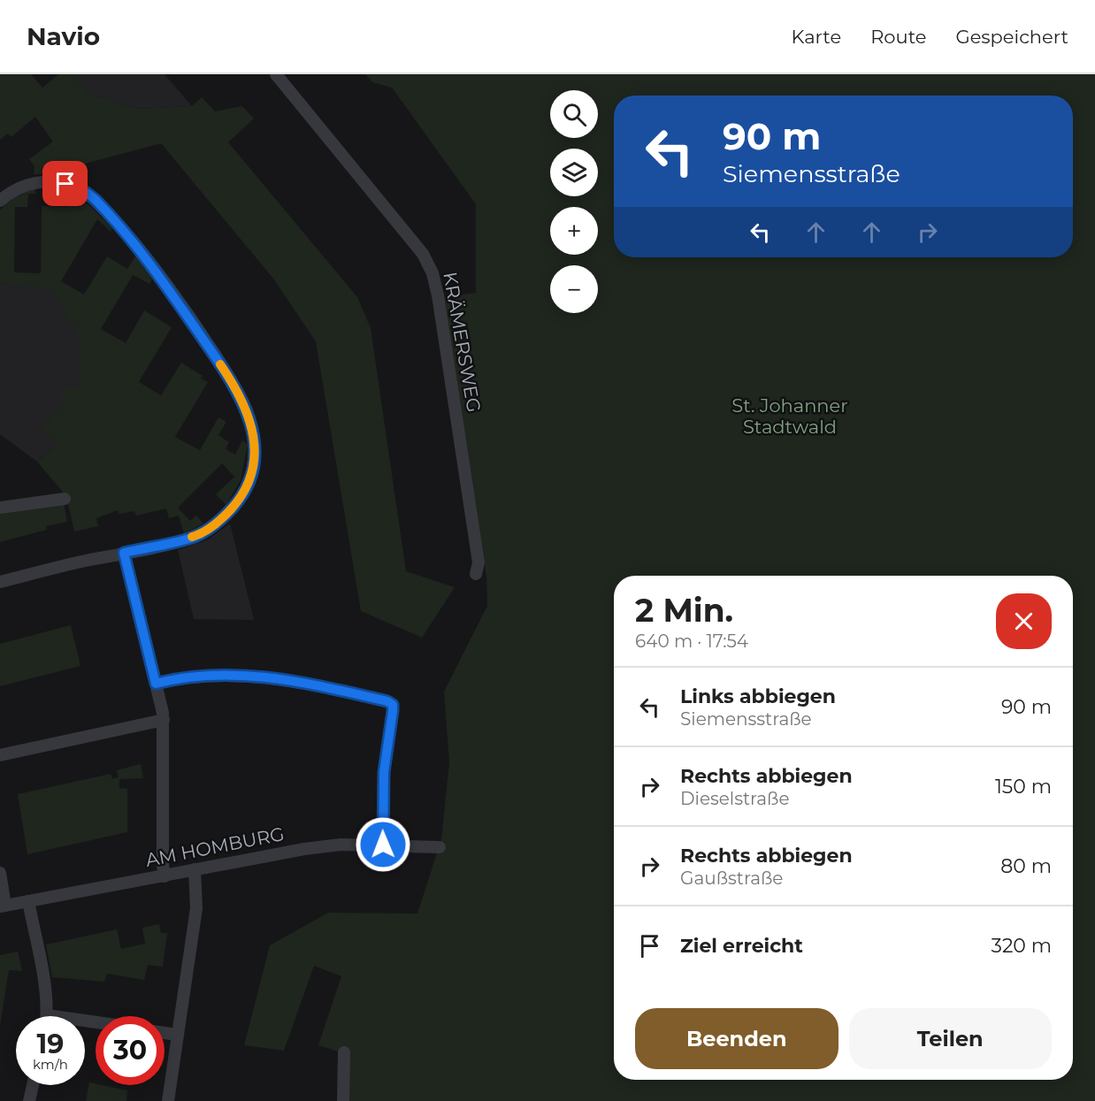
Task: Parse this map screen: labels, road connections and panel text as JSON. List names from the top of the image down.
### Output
{
  "streets": {
    "street": ["KRÄMERSWEG", "AM HOMBURG"]
  },
  "parks": ["St. Johanner Stadtwald"],
  "page": {
    "header": "Navio",
    "nav": ["Karte", "Route", "Gespeichert"],
    "map_buttons": ["+", "−"],
    "turn": ["90 m", "Siemensstraße"],
    "heading": ["2 Min.", "640 m · 17:54"],
    "list": [
      {
        "name": "Links abbiegen",
        "note": "Siemensstraße",
        "value": "90 m"
      },
      {
        "name": "Rechts abbiegen",
        "note": "Dieselstraße",
        "value": "150 m"
      },
      {
        "name": "Rechts abbiegen",
        "note": "Gaußstraße",
        "value": "80 m"
      },
      {
        "name": "Ziel erreicht",
        "value": "320 m"
      }
    ],
    "buttons": ["Beenden", "Teilen"],
    "speed": "19 km/h",
    "limit": "30"
  }
}
